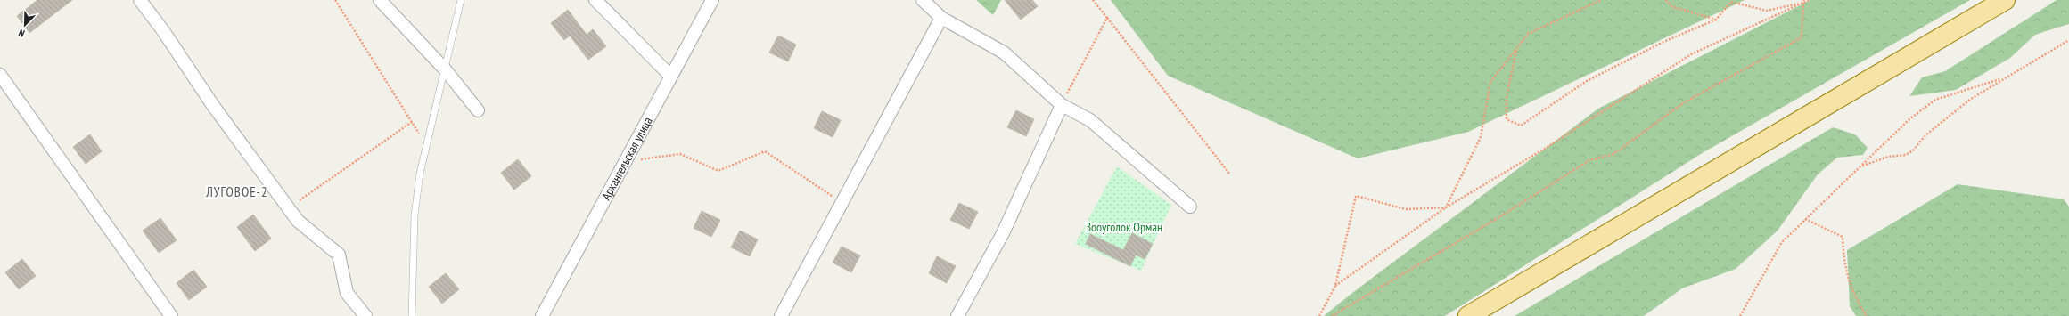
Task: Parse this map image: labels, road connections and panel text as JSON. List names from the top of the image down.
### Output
{
  "streets": {
    "street": ["Архангельская улица"]
  },
  "districts": ["ЛУГОВОЕ-2"],
  "parks": ["Зооуголок Орман"],
  "north": "bottom left"
}
